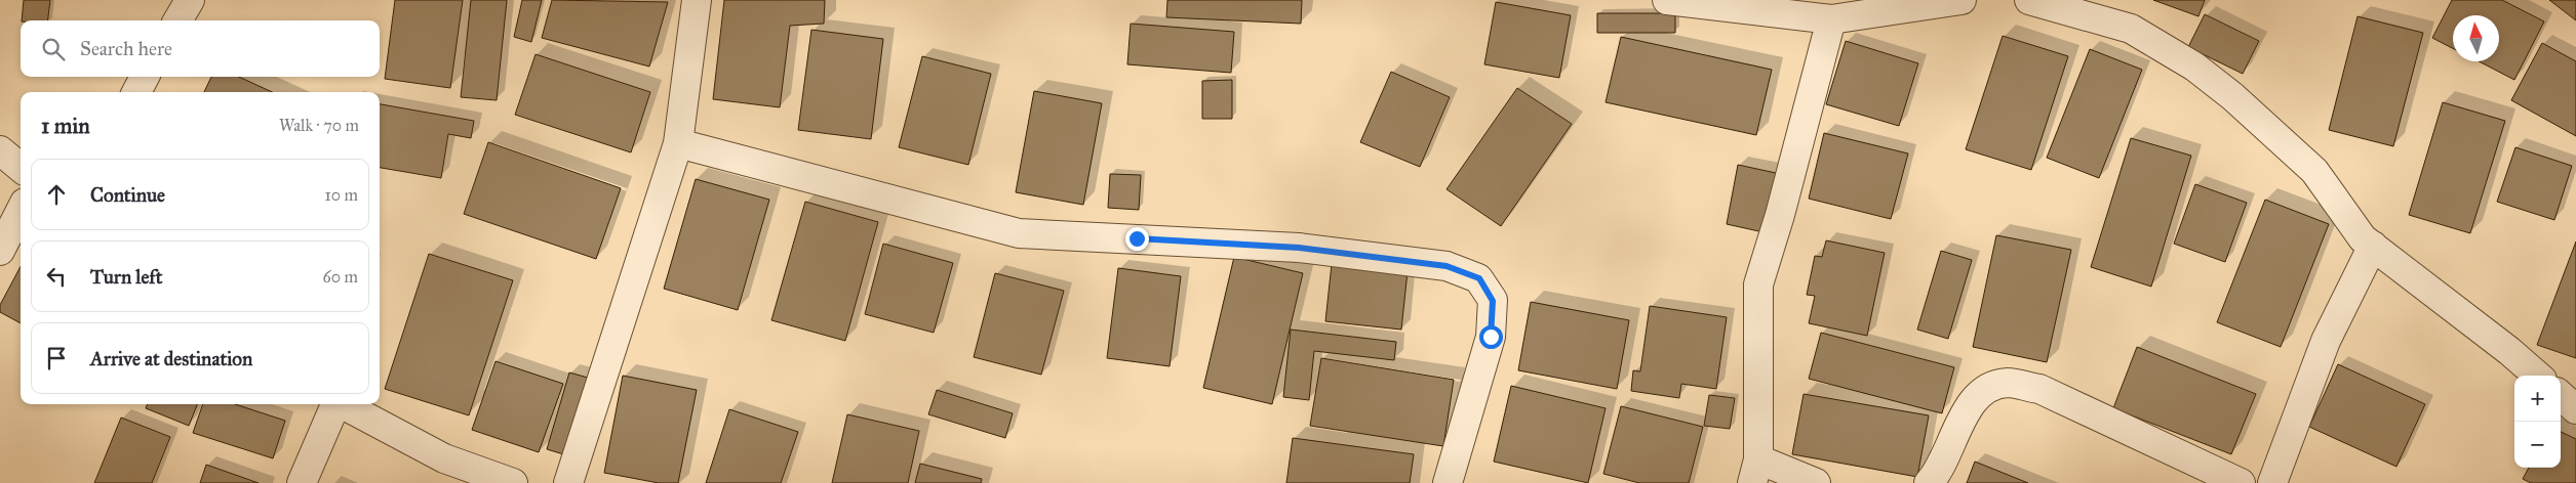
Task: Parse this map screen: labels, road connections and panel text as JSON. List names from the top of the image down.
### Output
{
  "north": "top",
  "page": {
    "search": "Search here",
    "heading": ["1 min", "Walk · 70 m"],
    "list": [
      ["Continue", "10 m"],
      ["Turn left", "60 m"],
      "Arrive at destination"
    ],
    "map_buttons": ["+", "−"]
  }
}
